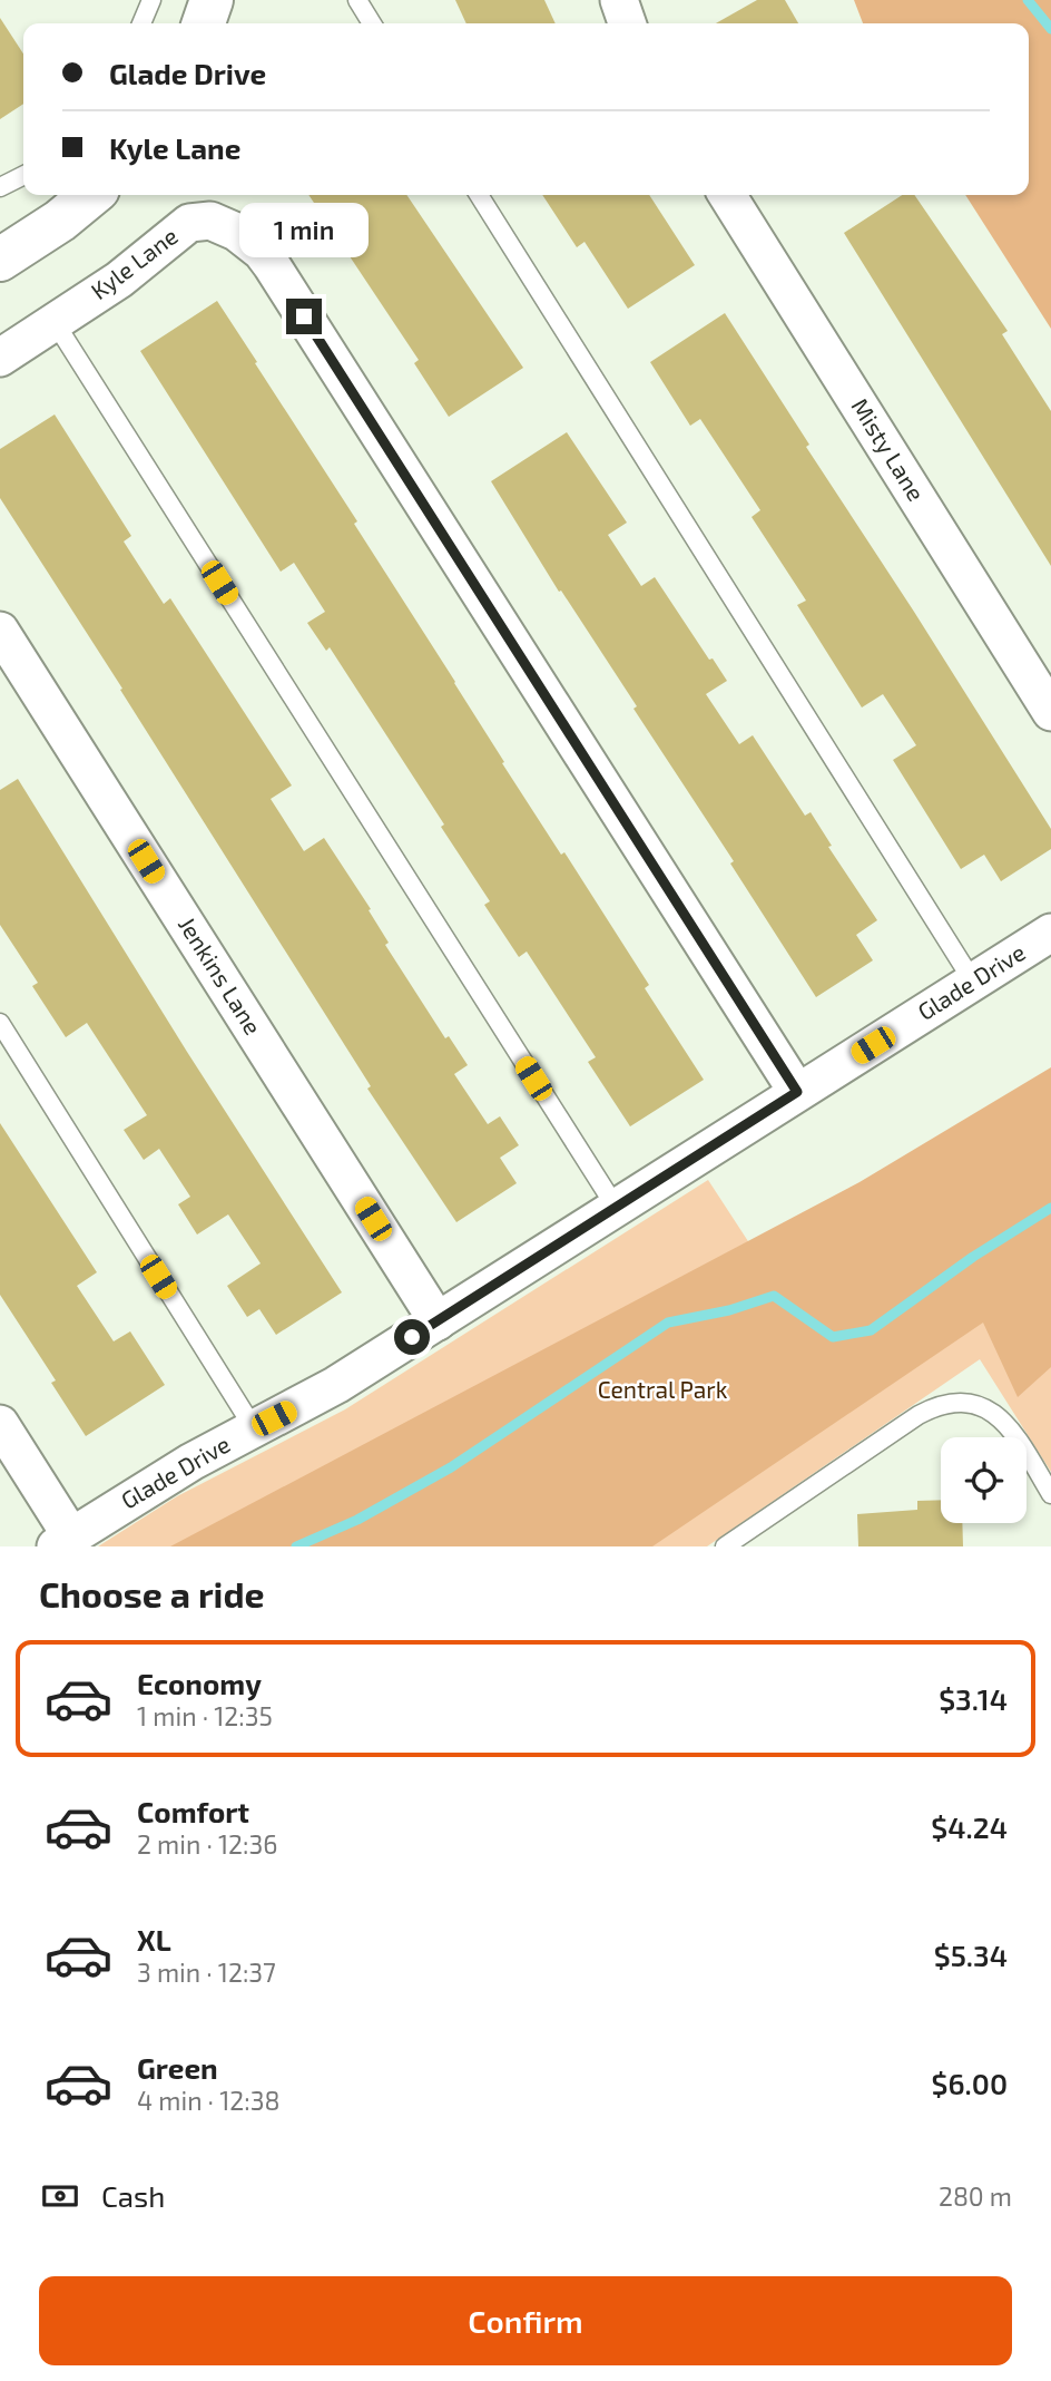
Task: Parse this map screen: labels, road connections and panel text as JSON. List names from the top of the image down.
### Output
{
  "streets": {
    "street": [
      "Kyle Lane",
      "Misty Lane",
      "Jenkins Lane",
      "Glade Drive"
    ]
  },
  "crossings": [
    ["Kyle Lane", "Glade Drive"],
    ["Jenkins Lane", "Glade Drive"]
  ],
  "parks": ["Central Park"],
  "page": {
    "banner": ["Glade Drive", "Kyle Lane"],
    "bubble": "1 min",
    "heading": "Choose a ride",
    "list": [
      {
        "name": "Economy",
        "note": "1 min · 12:35",
        "value": "$3.14"
      },
      {
        "name": "Comfort",
        "note": "2 min · 12:36",
        "value": "$4.24"
      },
      {
        "name": "XL",
        "note": "3 min · 12:37",
        "value": "$5.34"
      },
      {
        "name": "Green",
        "note": "4 min · 12:38",
        "value": "$6.00"
      }
    ],
    "pay": ["Cash", "280 m"],
    "buttons": "Confirm"
  }
}
